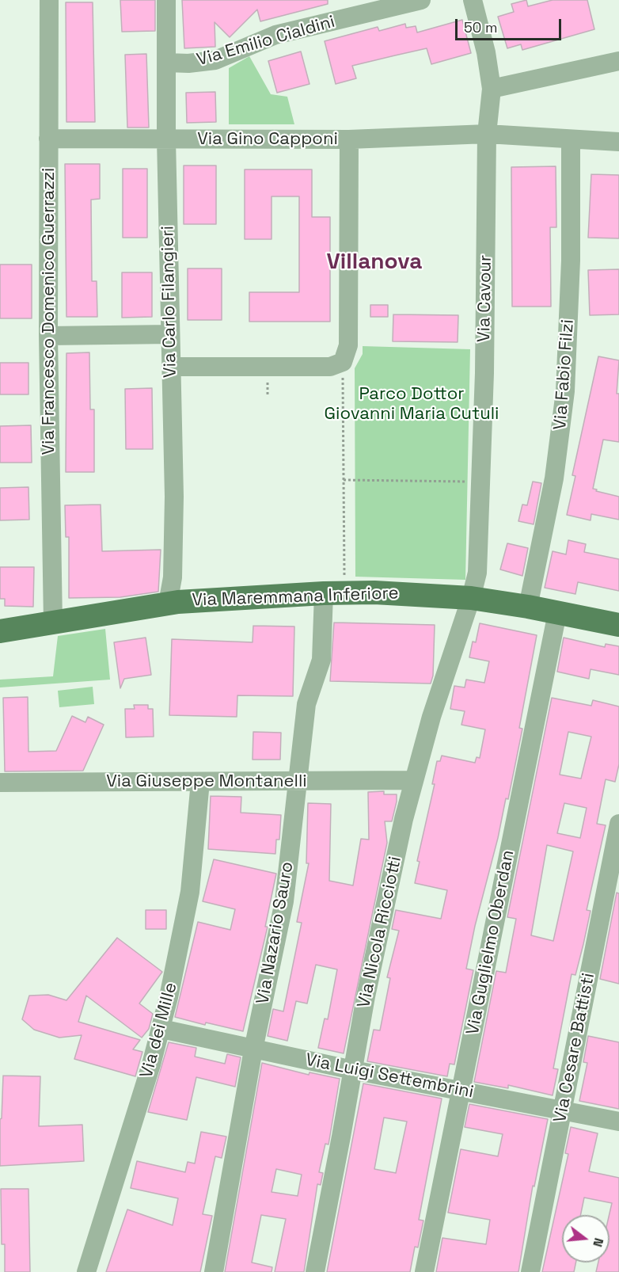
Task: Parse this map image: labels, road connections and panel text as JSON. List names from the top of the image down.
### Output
{
  "streets": {
    "main road": ["Via Maremmana Inferiore"],
    "street": [
      "Via Emilio Cialdini",
      "Via Gino Capponi",
      "Via Cavour",
      "Via Carlo Filangieri",
      "Via Francesco Domenico Guerrazzi",
      "Via Fabio Filzi",
      "Via Giuseppe Montanelli",
      "Via Nicola Ricciotti",
      "Via Nazario Sauro",
      "Via Guglielmo Oberdan",
      "Via dei Mille",
      "Via Cesare Battisti",
      "Via Luigi Settembrini"
    ]
  },
  "crossings": [
    ["Via Emilio Cialdini", "Via Carlo Filangieri"],
    ["Via Gino Capponi", "Via Cavour"],
    ["Via Gino Capponi", "Via Carlo Filangieri"],
    ["Via Gino Capponi", "Via Francesco Domenico Guerrazzi"],
    ["Via Gino Capponi", "Via Fabio Filzi"],
    ["Via Cavour", "Via Maremmana Inferiore"],
    ["Via Cavour", "Via Nicola Ricciotti"],
    ["Via Carlo Filangieri", "Via Maremmana Inferiore"],
    ["Via Francesco Domenico Guerrazzi", "Via Maremmana Inferiore"],
    ["Via Fabio Filzi", "Via Maremmana Inferiore"],
    ["Via Maremmana Inferiore", "Via Nicola Ricciotti"],
    ["Via Maremmana Inferiore", "Via Nazario Sauro"],
    ["Via Maremmana Inferiore", "Via Guglielmo Oberdan"],
    ["Via Giuseppe Montanelli", "Via Nicola Ricciotti"],
    ["Via Giuseppe Montanelli", "Via Nazario Sauro"],
    ["Via Giuseppe Montanelli", "Via dei Mille"],
    ["Via Nicola Ricciotti", "Via Luigi Settembrini"],
    ["Via Nazario Sauro", "Via Luigi Settembrini"],
    ["Via Guglielmo Oberdan", "Via Luigi Settembrini"],
    ["Via dei Mille", "Via Luigi Settembrini"],
    ["Via Cesare Battisti", "Via Luigi Settembrini"]
  ],
  "districts": ["Villanova"],
  "parks": ["Parco Dottor Giovanni Maria Cutuli"],
  "scale_bar": "50 m",
  "north": "right"
}
